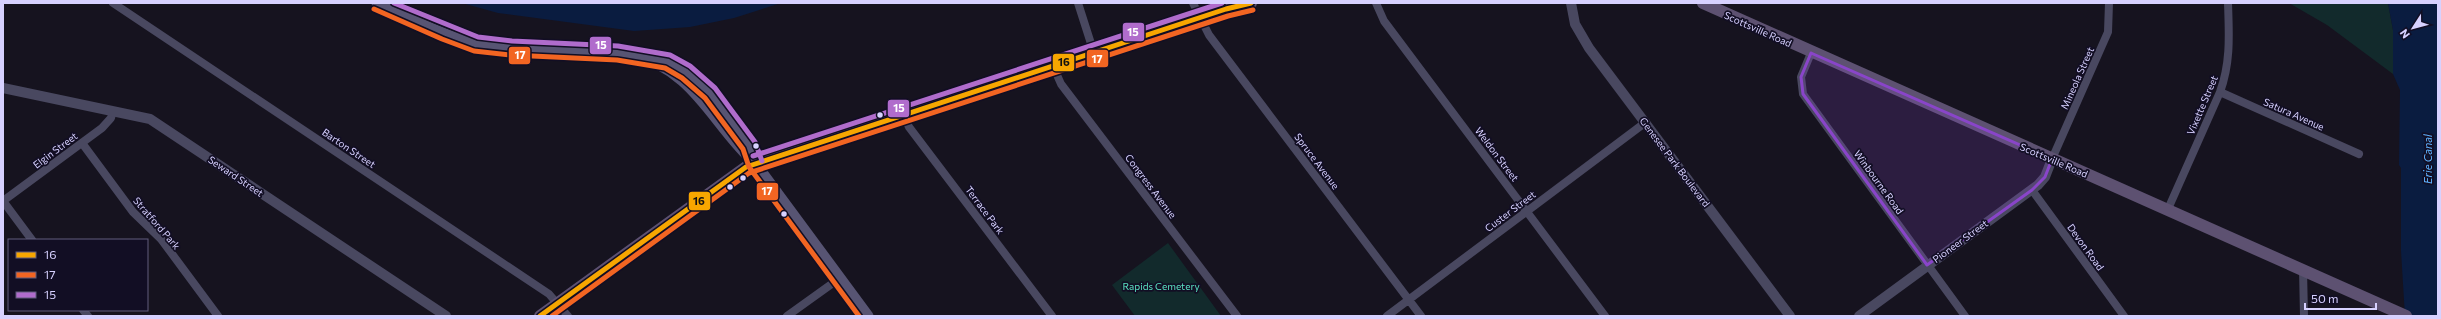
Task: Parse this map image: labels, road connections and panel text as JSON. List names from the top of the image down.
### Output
{
  "streets": {
    "main road": ["Scottsville Road"],
    "street": [
      "Mineola Street",
      "Vixette Street",
      "Satura Avenue",
      "Barton Street",
      "Elgin Street",
      "Weldon Street",
      "Spruce Avenue",
      "Genesee Park Boulevard",
      "Seward Street",
      "Winbourne Road",
      "Congress Avenue",
      "Terrace Park",
      "Custer Street",
      "Stratford Park",
      "Pioneer Street",
      "Devon Road"
    ]
  },
  "crossings": [
    ["Scottsville Road", "Mineola Street"],
    ["Scottsville Road", "Vixette Street"],
    ["Scottsville Road", "Winbourne Road"],
    ["Scottsville Road", "Pioneer Street"],
    ["Mineola Street", "Pioneer Street"],
    ["Vixette Street", "Satura Avenue"],
    ["Elgin Street", "Seward Street"],
    ["Elgin Street", "Stratford Park"],
    ["Weldon Street", "Custer Street"],
    ["Spruce Avenue", "Custer Street"],
    ["Genesee Park Boulevard", "Custer Street"],
    ["Winbourne Road", "Pioneer Street"],
    ["Pioneer Street", "Devon Road"]
  ],
  "water": ["Erie Canal"],
  "parks": ["Rapids Cemetery"],
  "lines": ["transit line 16", "transit line 15", "transit line 17"],
  "legend": ["16", "17", "15"],
  "scale_bar": "50 m",
  "north": "bottom left"
}
